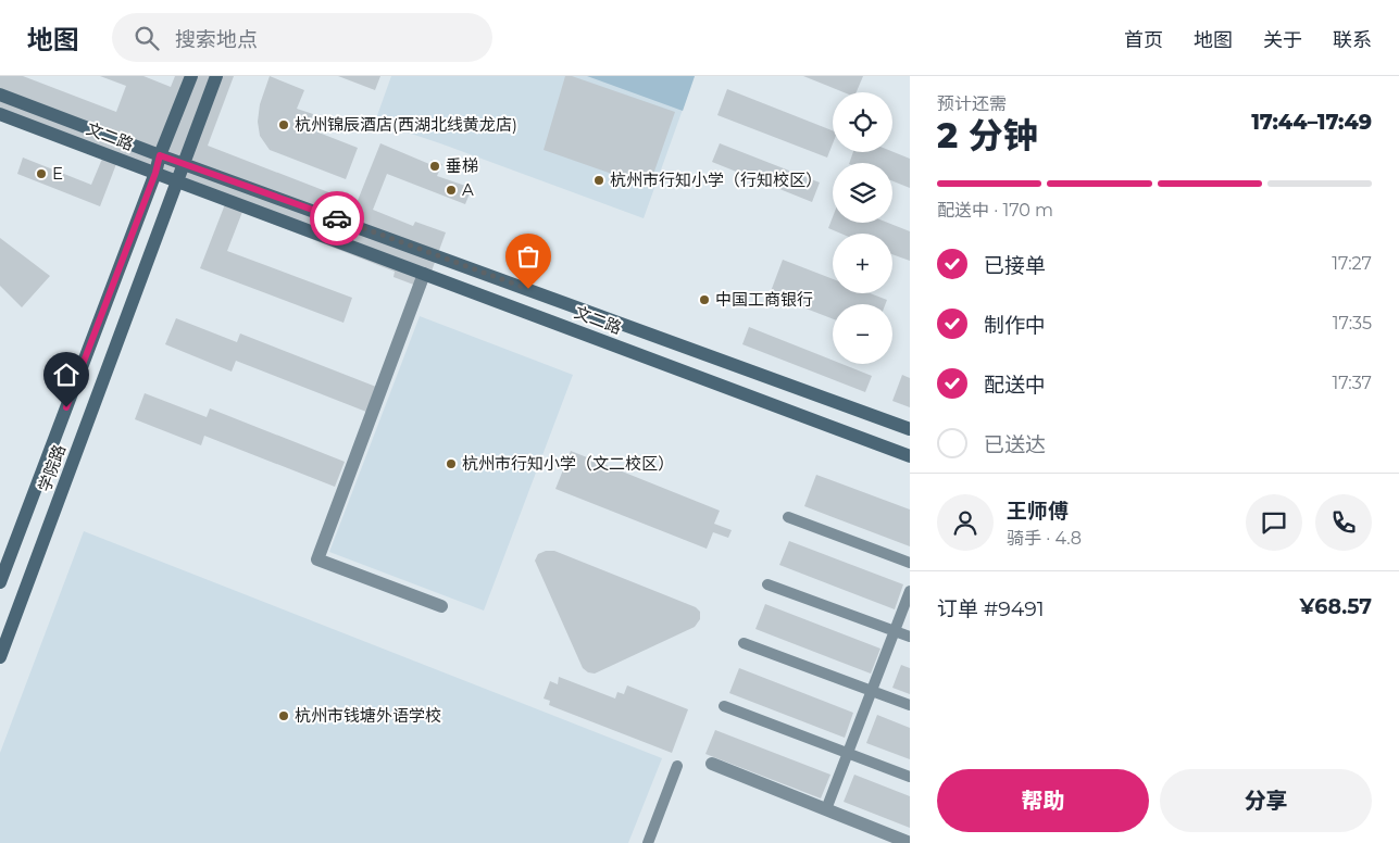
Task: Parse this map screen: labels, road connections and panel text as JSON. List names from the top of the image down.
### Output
{
  "streets": {
    "main road": ["文二路", "学院路"]
  },
  "crossings": [
    ["文二路", "学院路"]
  ],
  "places": [
    "杭州锦辰酒店(西湖北线黄龙店)",
    "垂梯",
    "E",
    "杭州市行知小学（行知校区）",
    "A",
    "中国工商银行",
    "杭州市行知小学（文二校区）",
    "杭州市钱塘外语学校"
  ],
  "page": {
    "header": "地图",
    "search": "搜索地点",
    "nav": [
      "首页",
      "地图",
      "关于",
      "联系"
    ],
    "heading": ["2 分钟", "预计还需", "17:44–17:49"],
    "panel": [
      "王师傅",
      "骑手 · 4.8",
      "订单 #9491",
      "¥68.57"
    ],
    "map_buttons": ["+", "−"],
    "bar": "配送中 · 170 m",
    "list": [
      ["已接单", "17:27"],
      ["制作中", "17:35"],
      ["配送中", "17:37"],
      "已送达"
    ],
    "buttons": ["帮助", "分享"]
  }
}
